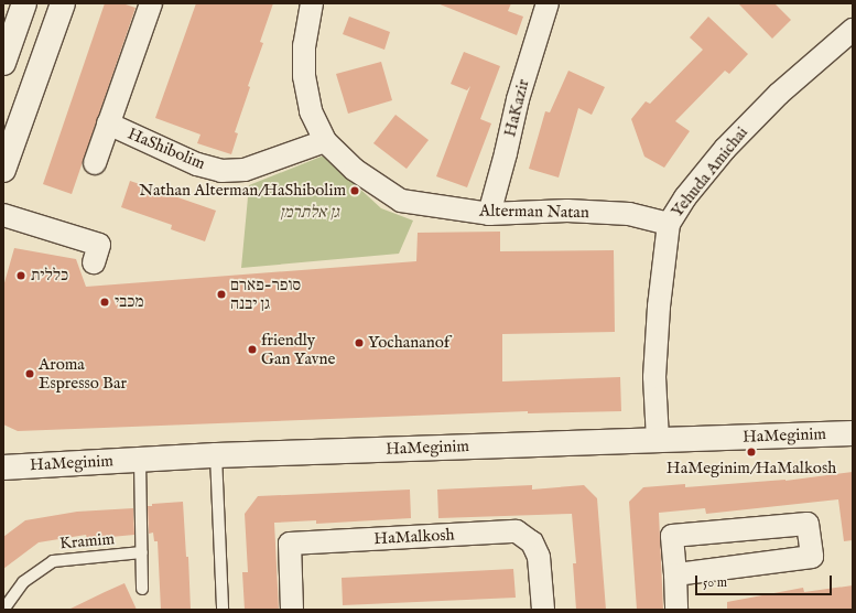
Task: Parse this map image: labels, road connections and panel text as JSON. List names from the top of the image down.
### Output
{
  "streets": {
    "street": [
      "HaKazir",
      "HaShibolim",
      "Yehuda Amichai",
      "Alterman Natan",
      "HaMeginim",
      "HaMalkosh"
    ],
    "lane": ["Kramim"]
  },
  "crossings": [
    ["HaKazir", "Alterman Natan"],
    ["HaShibolim", "Alterman Natan"],
    ["Yehuda Amichai", "Alterman Natan"],
    ["Yehuda Amichai", "HaMeginim"]
  ],
  "parks": ["גן אלתרמן"],
  "places": [
    "Nathan Alterman/HaShibolim",
    "כללית",
    "סופר-פארם גן יבנה",
    "מכבי",
    "Yochananof",
    "friendly Gan Yavne",
    "Aroma Espresso Bar",
    "HaMeginim/HaMalkosh"
  ],
  "scale_bar": "50 m"
}
